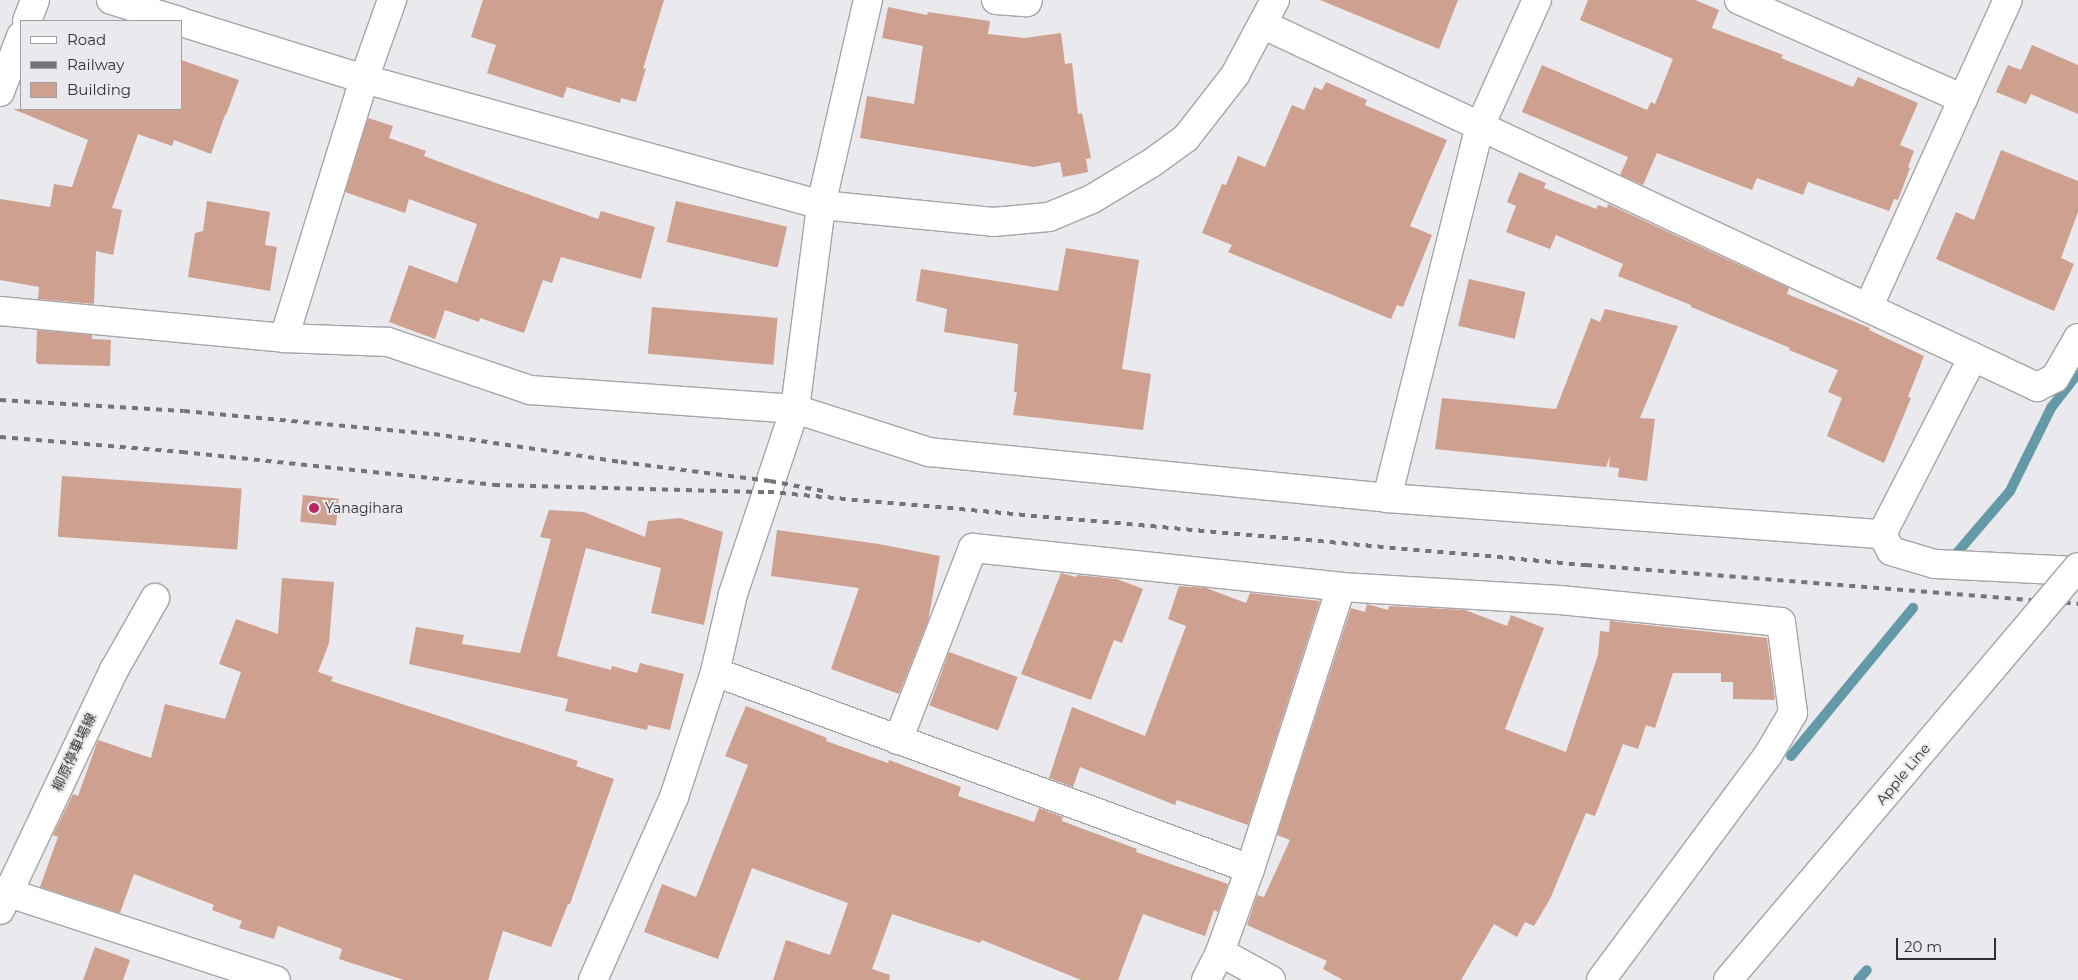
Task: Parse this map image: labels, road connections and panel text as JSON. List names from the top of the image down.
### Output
{
  "streets": {
    "main road": ["柳原停車場線", "Apple Line"]
  },
  "places": ["Yanagihara"],
  "legend": ["Road", "Railway", "Building"],
  "scale_bar": "20 m"
}
